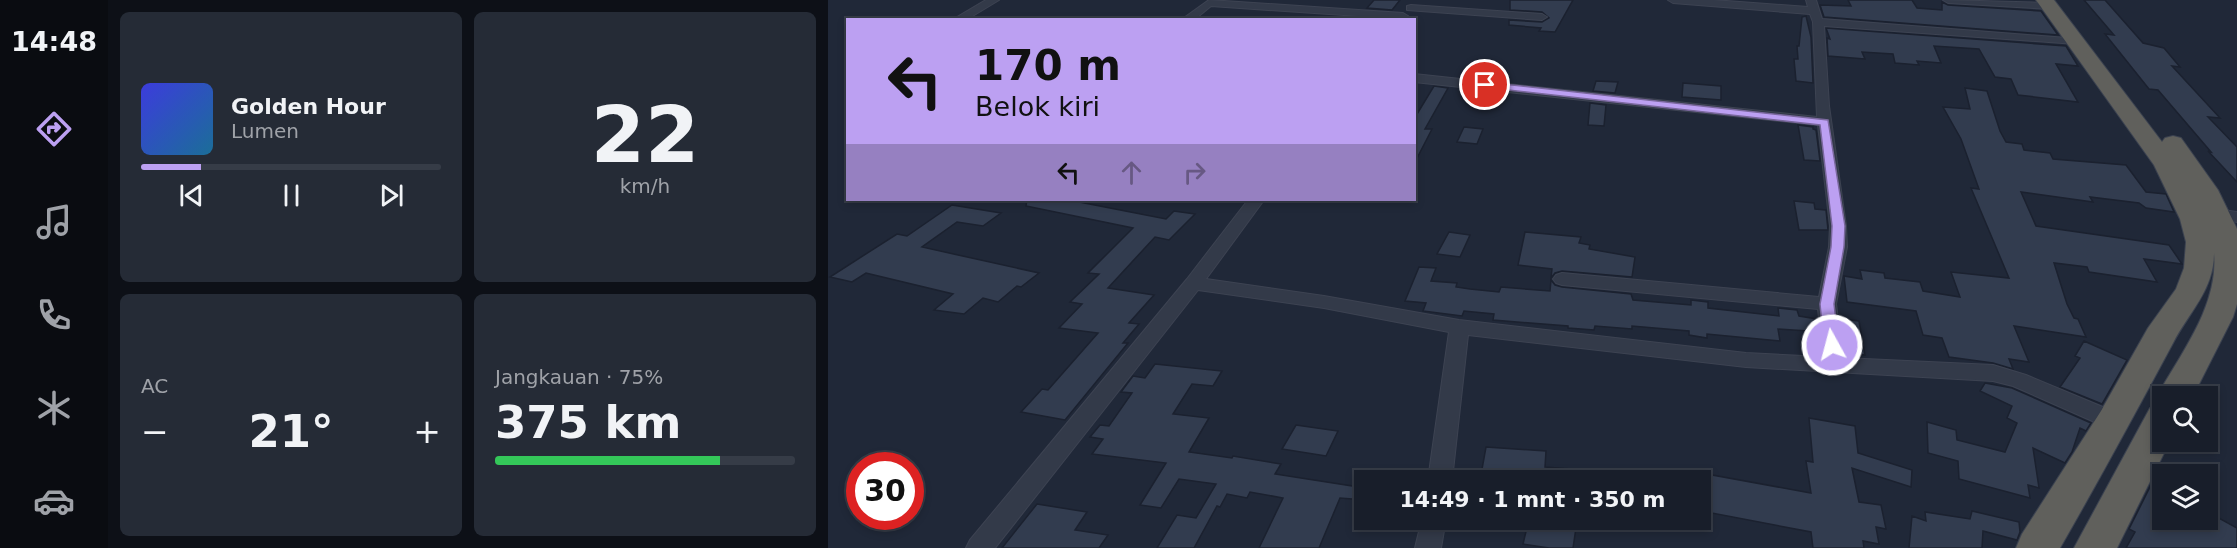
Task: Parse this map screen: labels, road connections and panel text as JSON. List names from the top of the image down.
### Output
{
  "page": {
    "tabs": "14:48",
    "tile": [
      ["22", "km/h"],
      "AC",
      ["Jangkauan · 75%", "375 km"]
    ],
    "turn": ["170 m", "Belok kiri"],
    "song": ["Golden Hour", "Lumen"],
    "heat": ["−", "21°", "+"],
    "limit": "30",
    "trip": "14:49 · 1 mnt · 350 m"
  }
}
